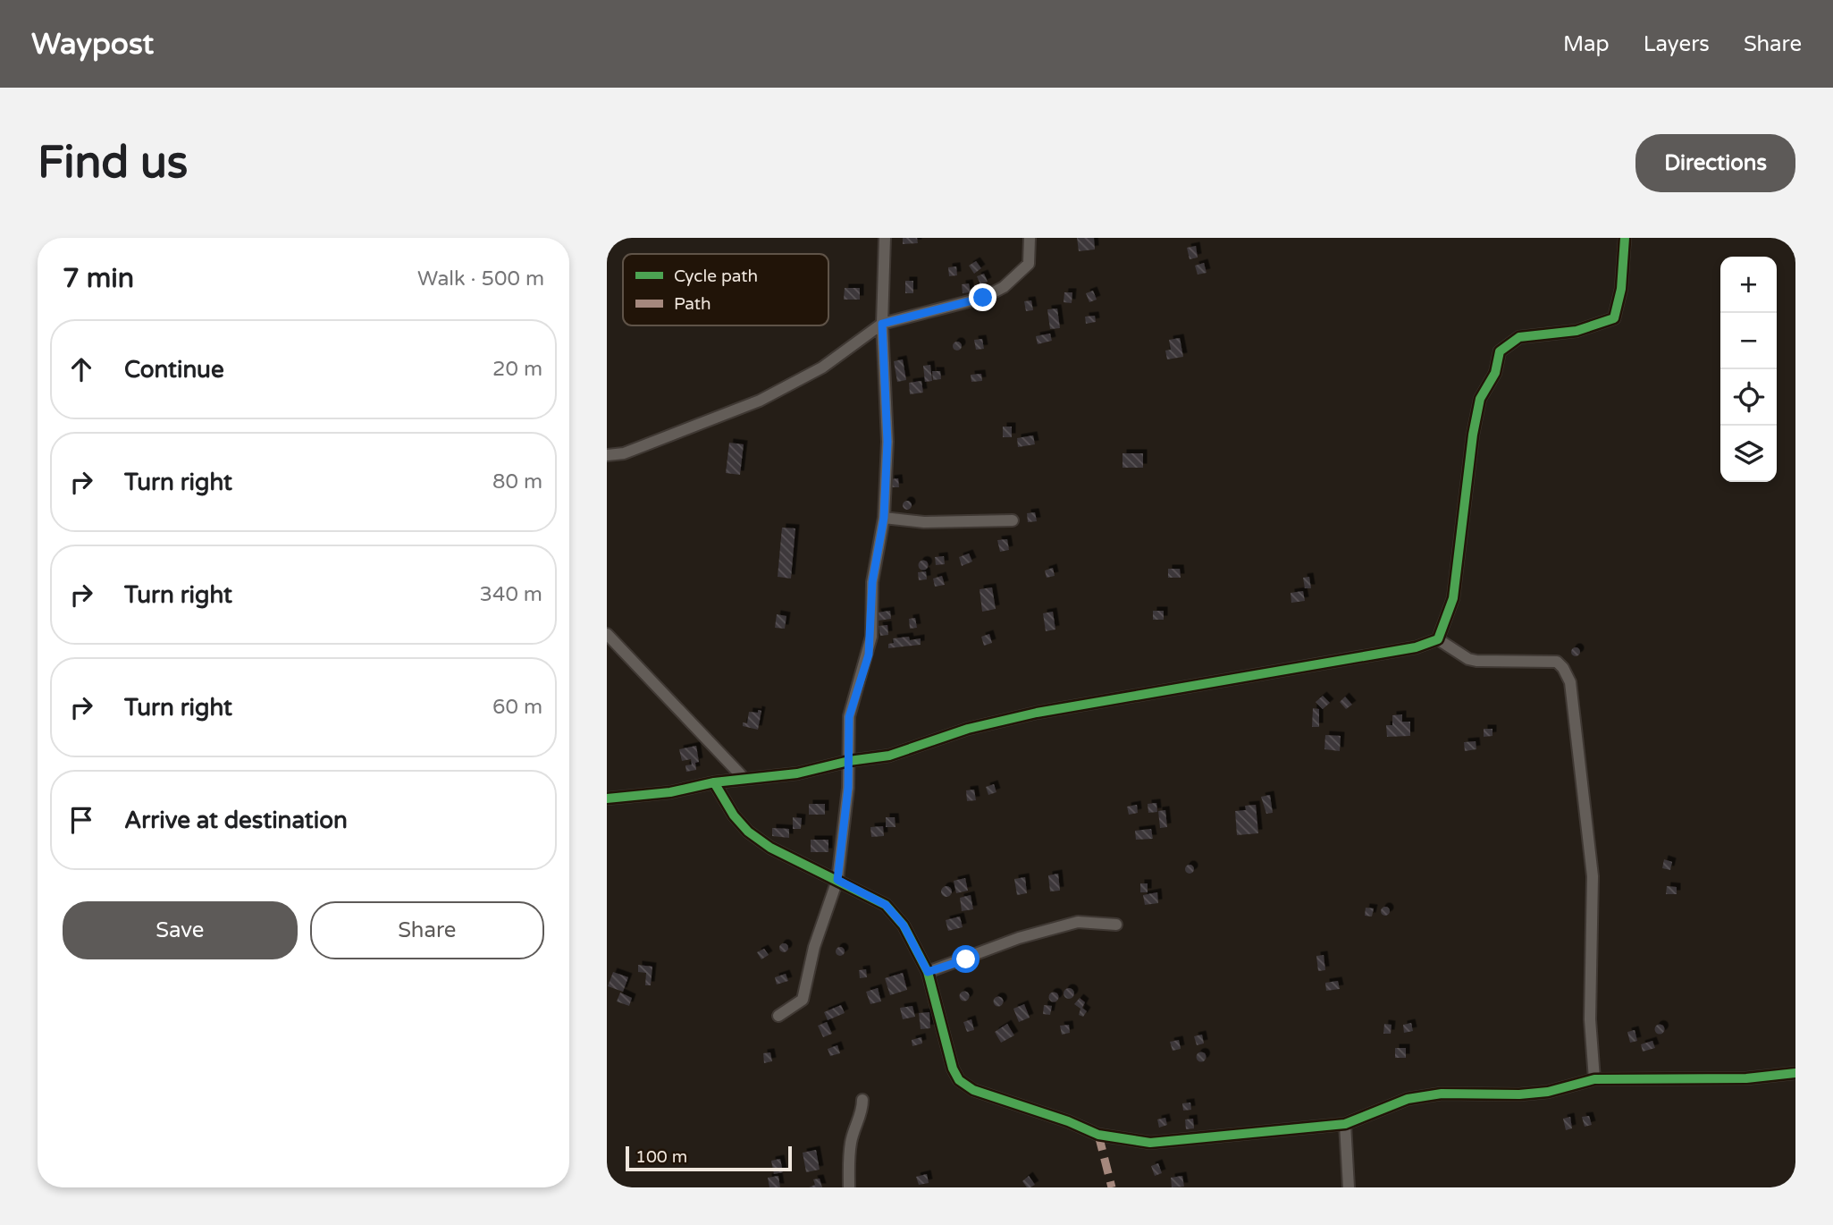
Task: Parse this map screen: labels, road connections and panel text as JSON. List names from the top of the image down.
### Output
{
  "legend": ["Cycle path", "Path"],
  "scale_bar": "100 m",
  "page": {
    "header": "Waypost",
    "nav": ["Map", "Layers", "Share"],
    "buttons": [
      "Directions",
      ["Save", "Share"]
    ],
    "title": "Find us",
    "heading": ["7 min", "Walk · 500 m"],
    "map_buttons": ["+", "−"],
    "list": [
      ["Continue", "20 m"],
      ["Turn right", "80 m"],
      ["Turn right", "340 m"],
      ["Turn right", "60 m"],
      "Arrive at destination"
    ],
    "scale": "100 m"
  }
}
